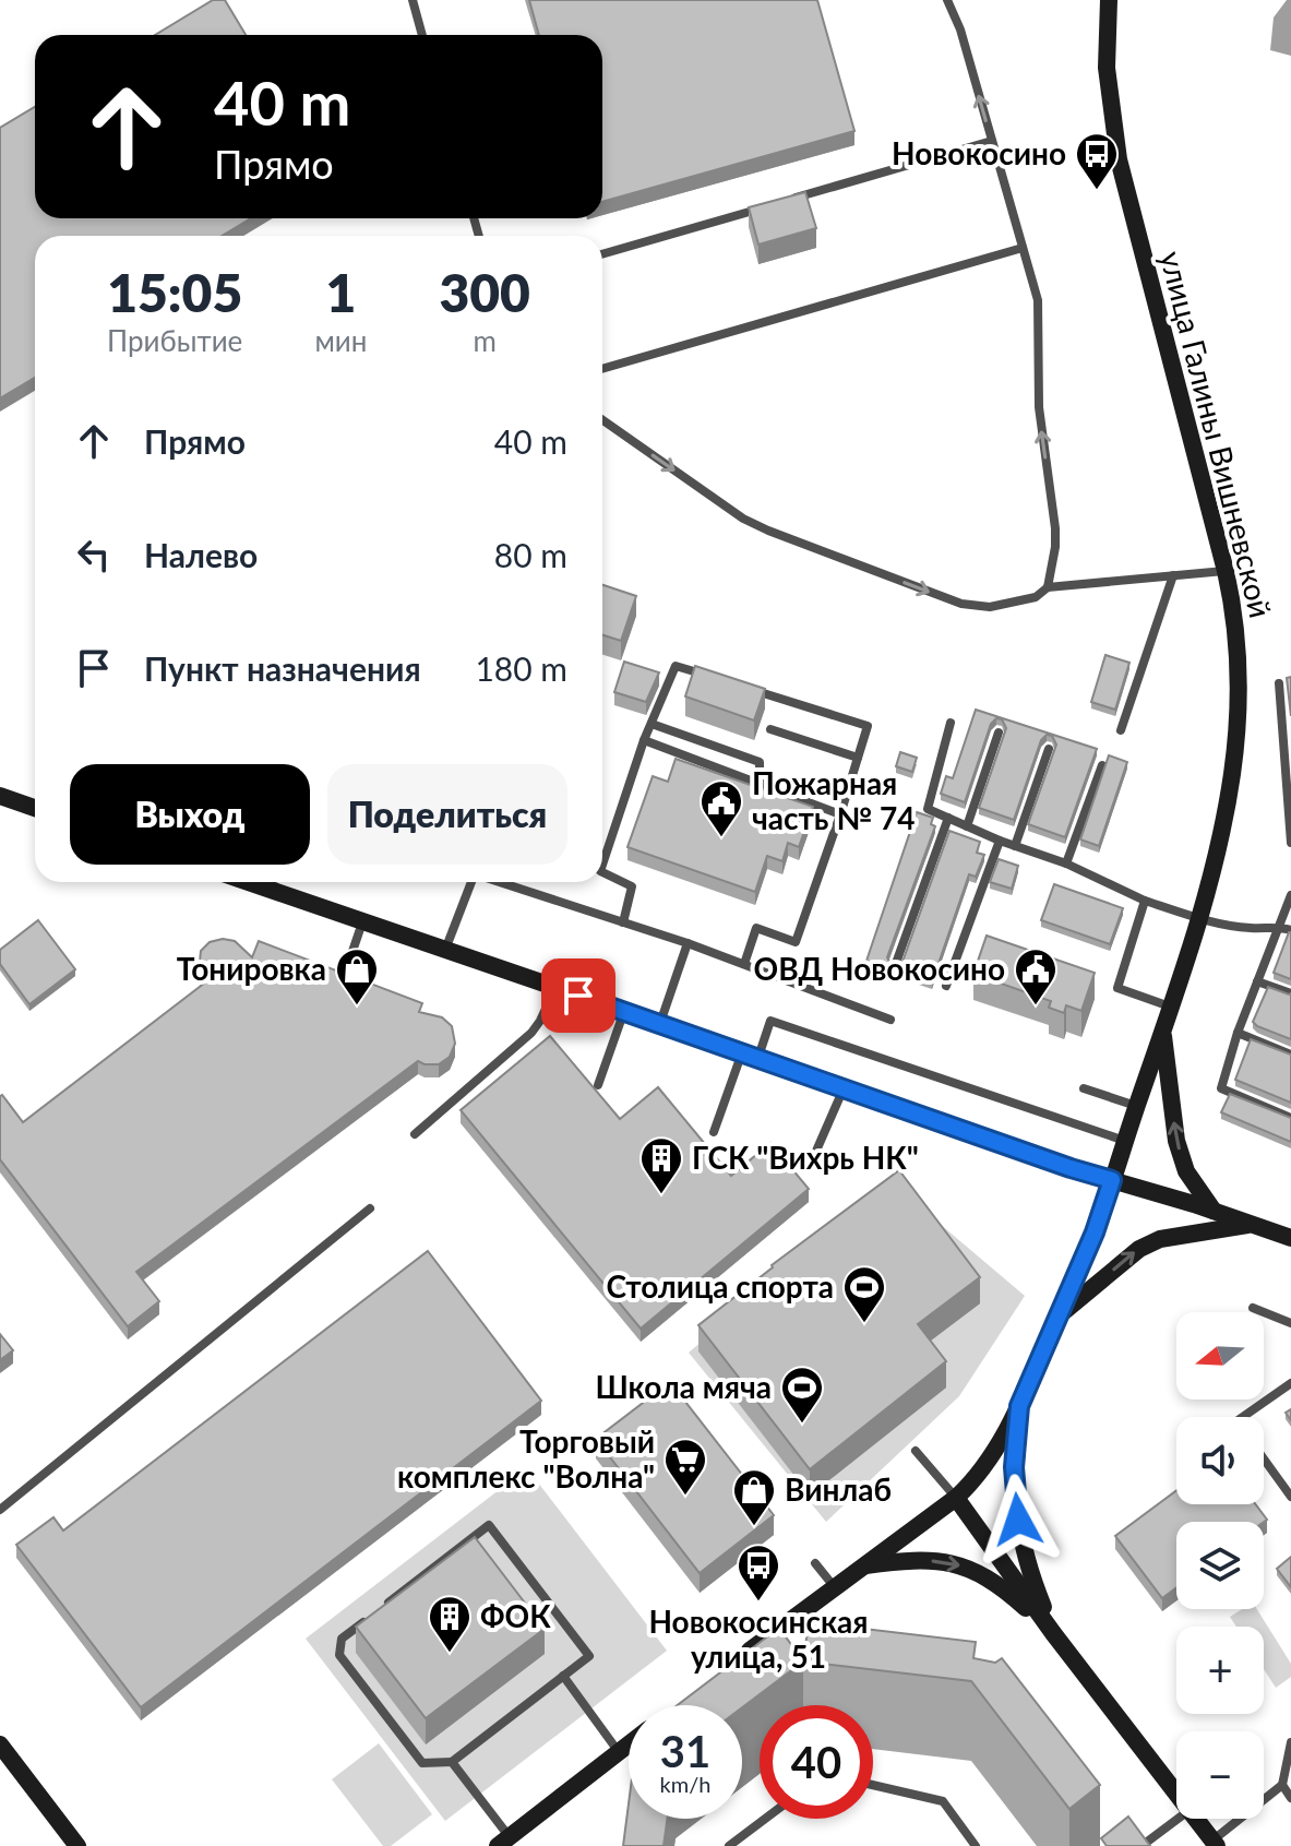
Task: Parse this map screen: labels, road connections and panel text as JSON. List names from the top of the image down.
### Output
{
  "streets": {
    "street": ["улица Галины Вишневской"]
  },
  "places": {
    "bus stop": ["Новокосино", "Новокосинская улица, 51"],
    "public building": ["Пожарная часть № 74", "ОВД Новокосино"],
    "shop": ["Тонировка", "Винлаб"],
    "building": ["ГСК \"Вихрь НК\"", "ФОК"],
    "sports": ["Столица спорта", "Школа мяча"],
    "supermarket": ["Торговый комплекс \"Волна\""]
  },
  "north": "left",
  "page": {
    "turn": ["40 m", "Прямо"],
    "eta": [
      "15:05",
      "Прибытие",
      "1",
      "мин",
      "300",
      "m"
    ],
    "list": [
      {
        "name": "Прямо",
        "value": "40 m"
      },
      {
        "name": "Налево",
        "value": "80 m"
      },
      {
        "name": "Пункт назначения",
        "value": "180 m"
      }
    ],
    "buttons": ["Выход", "Поделиться"],
    "map_buttons": ["+", "−"],
    "speed": "31 km/h",
    "limit": "40"
  }
}
